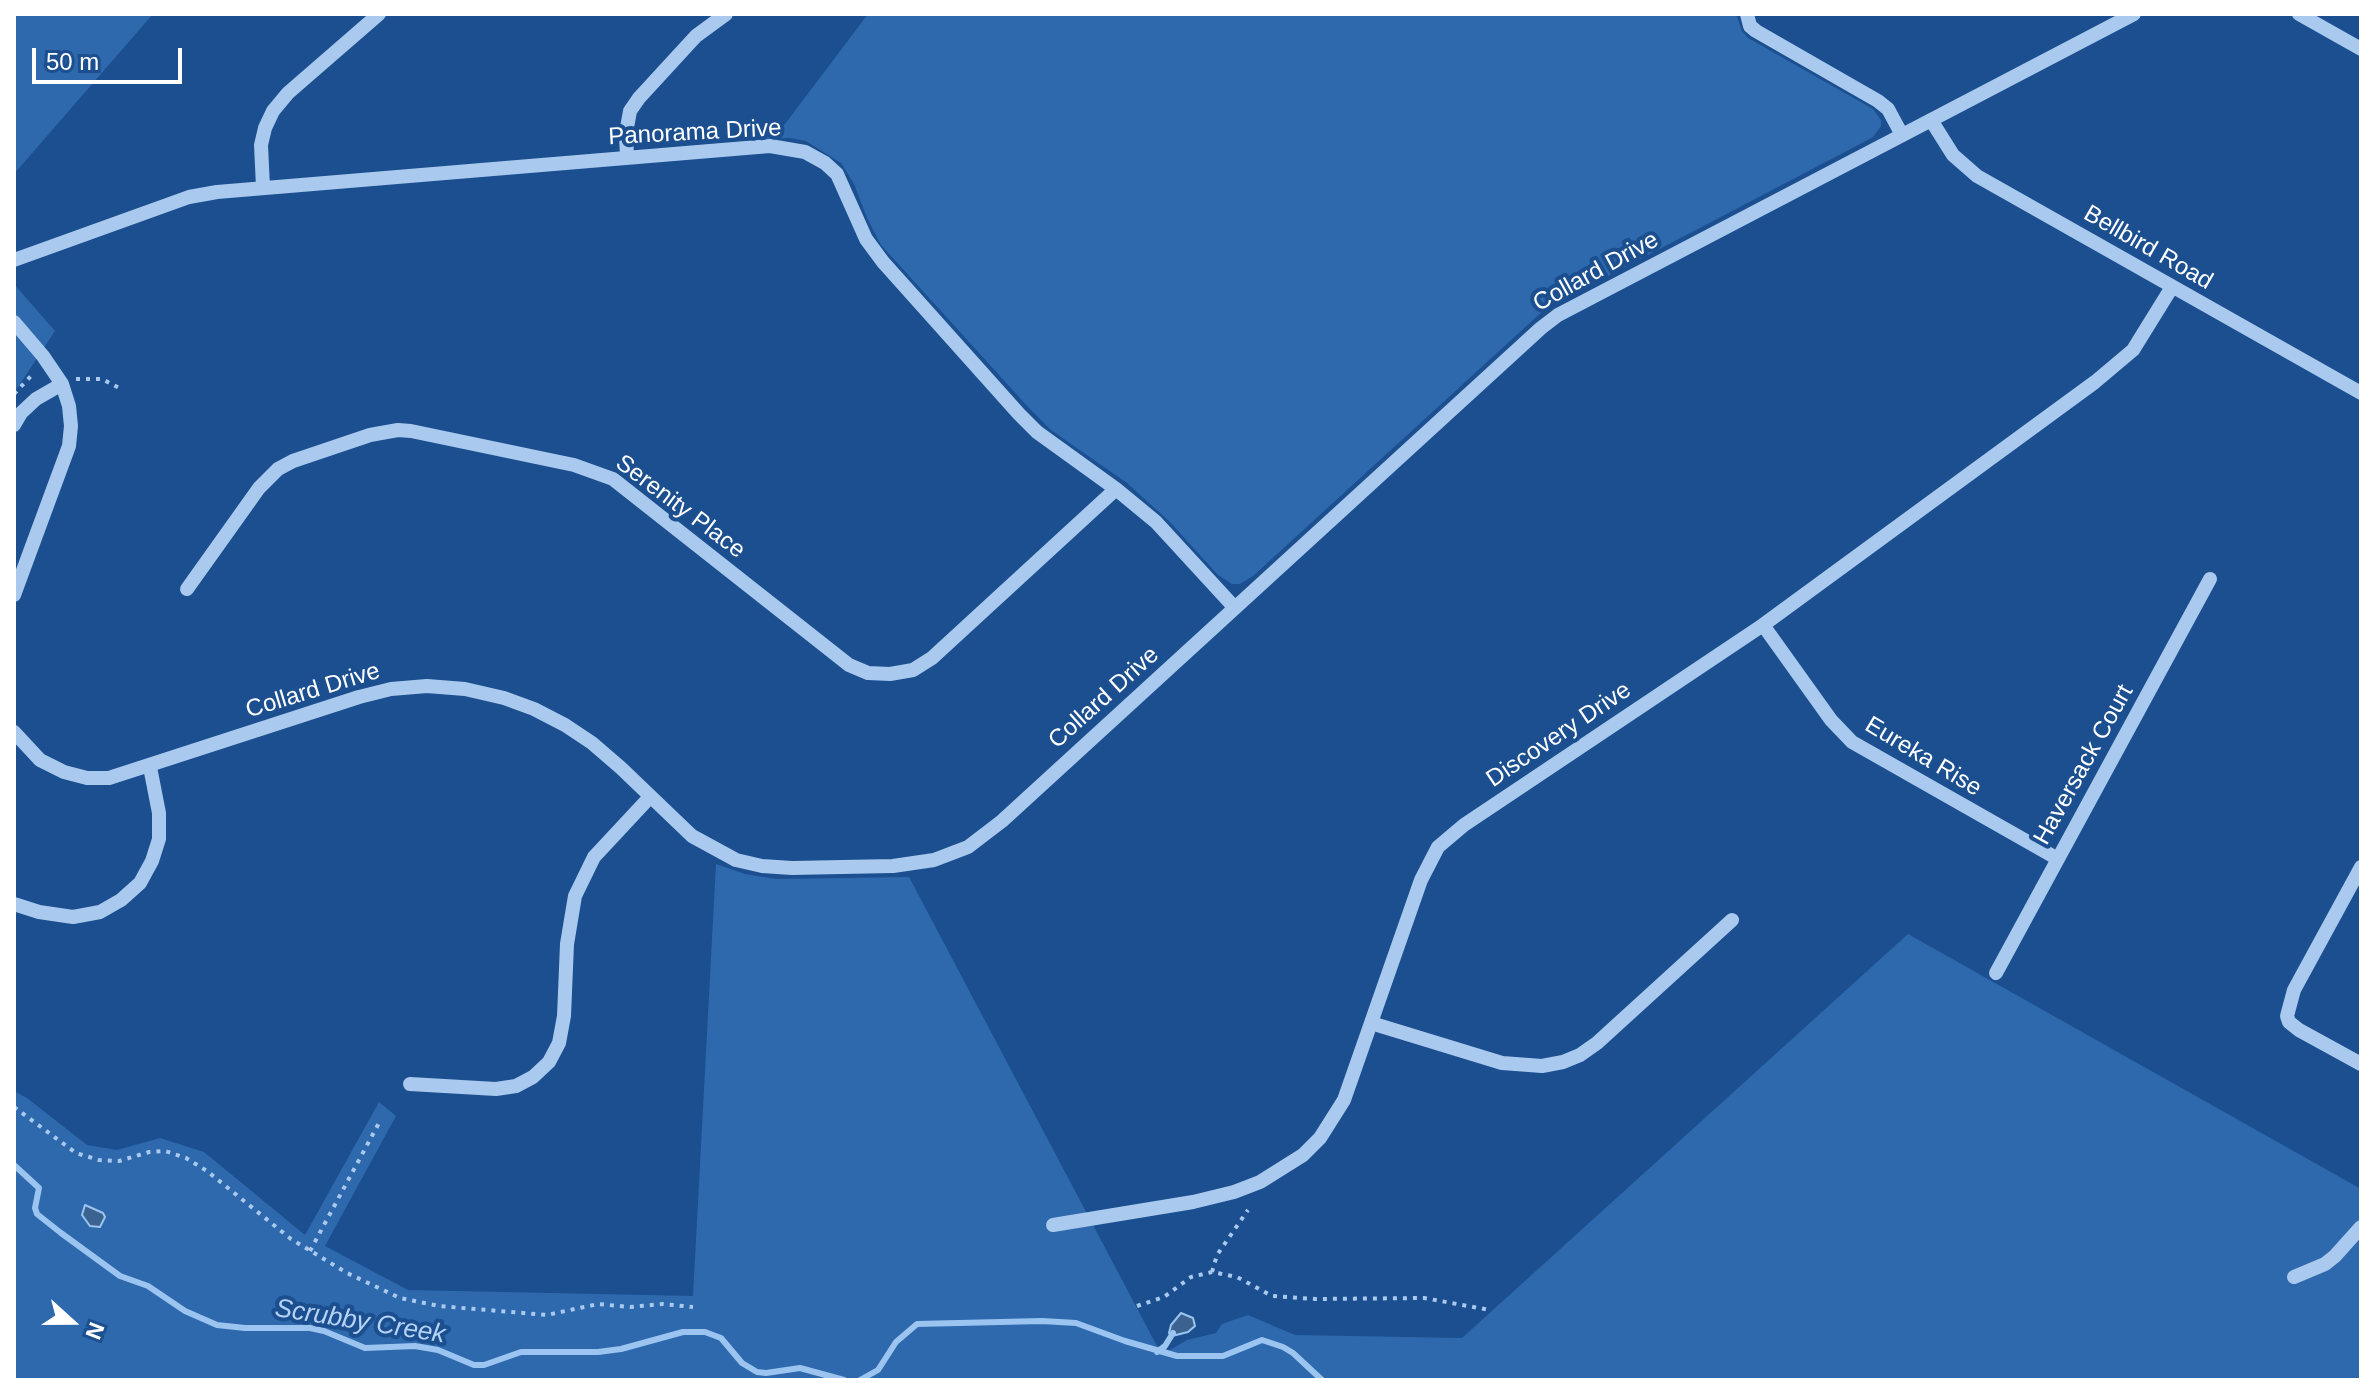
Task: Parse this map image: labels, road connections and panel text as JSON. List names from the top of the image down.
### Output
{
  "streets": {
    "street": [
      "Panorama Drive",
      "Bellbird Road",
      "Collard Drive",
      "Serenity Place",
      "Discovery Drive",
      "Eureka Rise",
      "Haversack Court"
    ]
  },
  "crossings": [
    ["Panorama Drive", "Collard Drive"],
    ["Panorama Drive", "Serenity Place"],
    ["Bellbird Road", "Collard Drive"],
    ["Bellbird Road", "Discovery Drive"],
    ["Discovery Drive", "Eureka Rise"],
    ["Eureka Rise", "Haversack Court"]
  ],
  "water": ["Scrubby Creek"],
  "scale_bar": "50 m",
  "north": "right"
}
